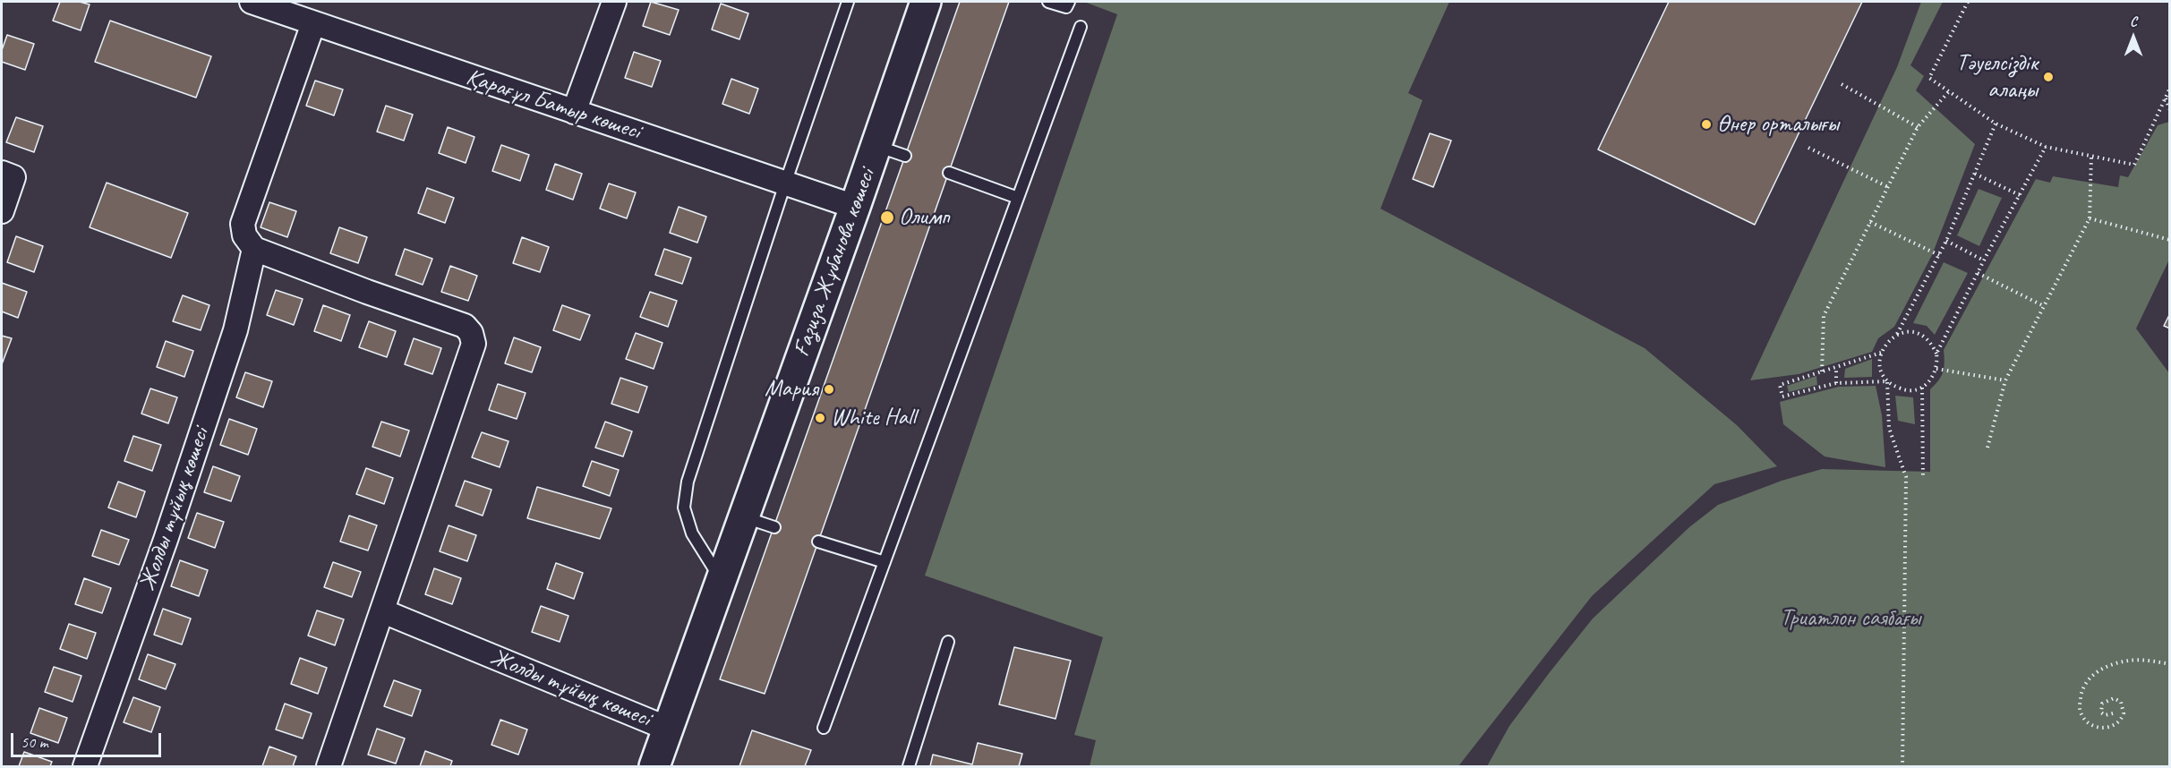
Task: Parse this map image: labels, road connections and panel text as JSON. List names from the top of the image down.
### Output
{
  "streets": {
    "street": ["Қарағұл Батыр көшесі", "Ғазиза Жұбанова көшесі", "Жолды тұйық көшесі"]
  },
  "crossings": [
    ["Қарағұл Батыр көшесі", "Ғазиза Жұбанова көшесі"],
    ["Ғазиза Жұбанова көшесі", "Жолды тұйық көшесі"]
  ],
  "parks": ["Триатлон саябағы"],
  "places": [
    "Тәуелсіздік алаңы",
    "Өнер орталығы",
    "Олимп",
    "Мария",
    "White Hall"
  ],
  "scale_bar": "50 m",
  "north": "top"
}
